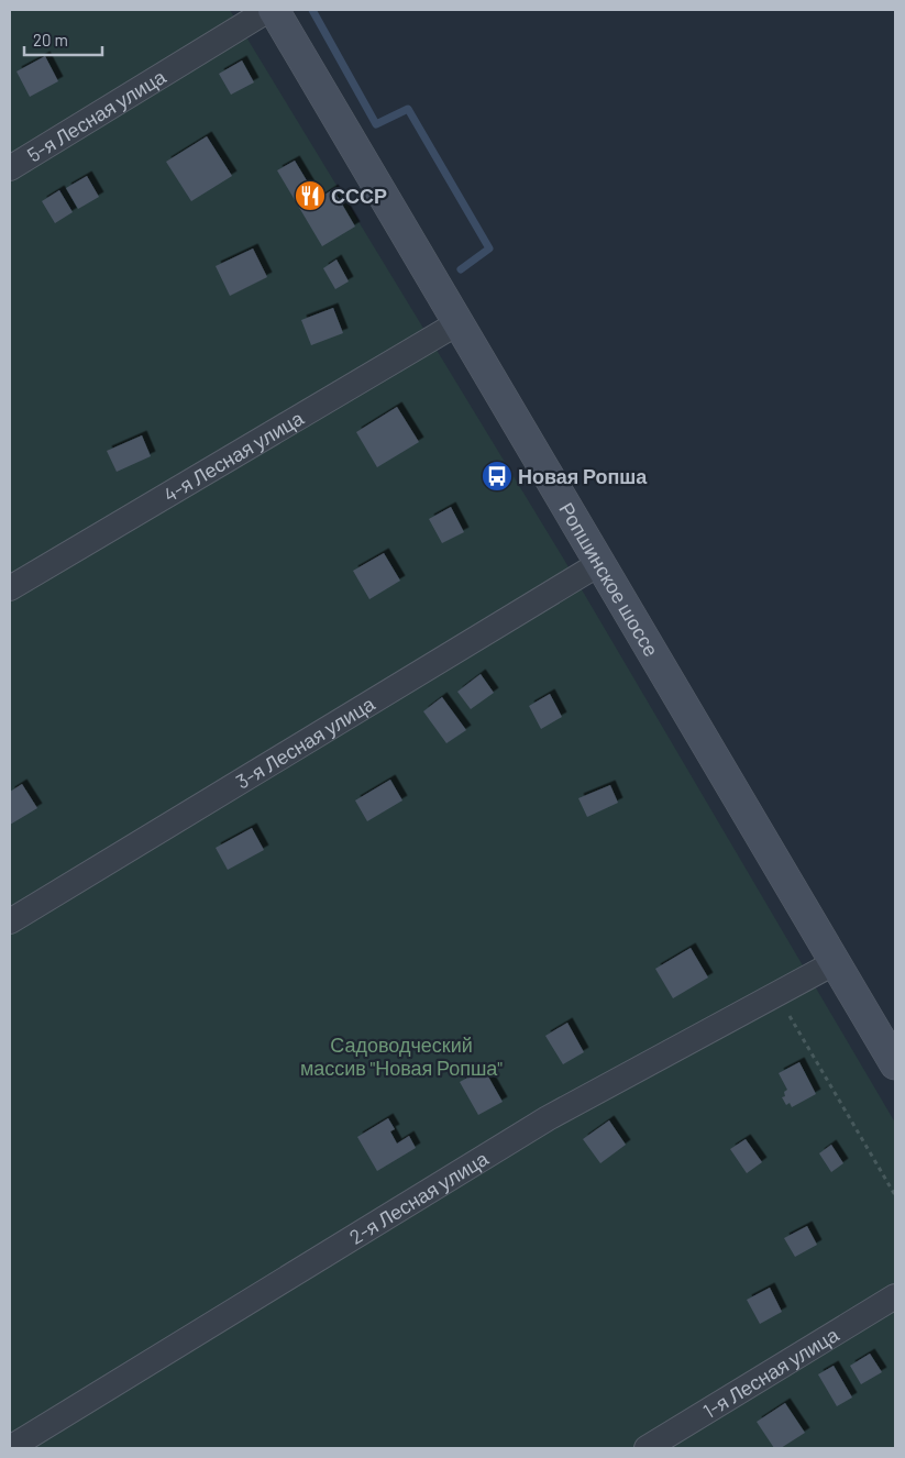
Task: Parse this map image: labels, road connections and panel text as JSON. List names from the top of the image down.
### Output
{
  "streets": {
    "main road": ["Ропшинское шоссе"],
    "street": [
      "5-я Лесная улица",
      "4-я Лесная улица",
      "3-я Лесная улица",
      "2-я Лесная улица",
      "1-я Лесная улица"
    ]
  },
  "crossings": [
    ["4-я Лесная улица", "Ропшинское шоссе"],
    ["Ропшинское шоссе", "3-я Лесная улица"],
    ["Ропшинское шоссе", "2-я Лесная улица"]
  ],
  "parks": ["Садоводческий массив \"Новая Ропша\""],
  "places": {
    "restaurant": ["СССР"],
    "bus stop": ["Новая Ропша"]
  },
  "scale_bar": "20 m"
}
